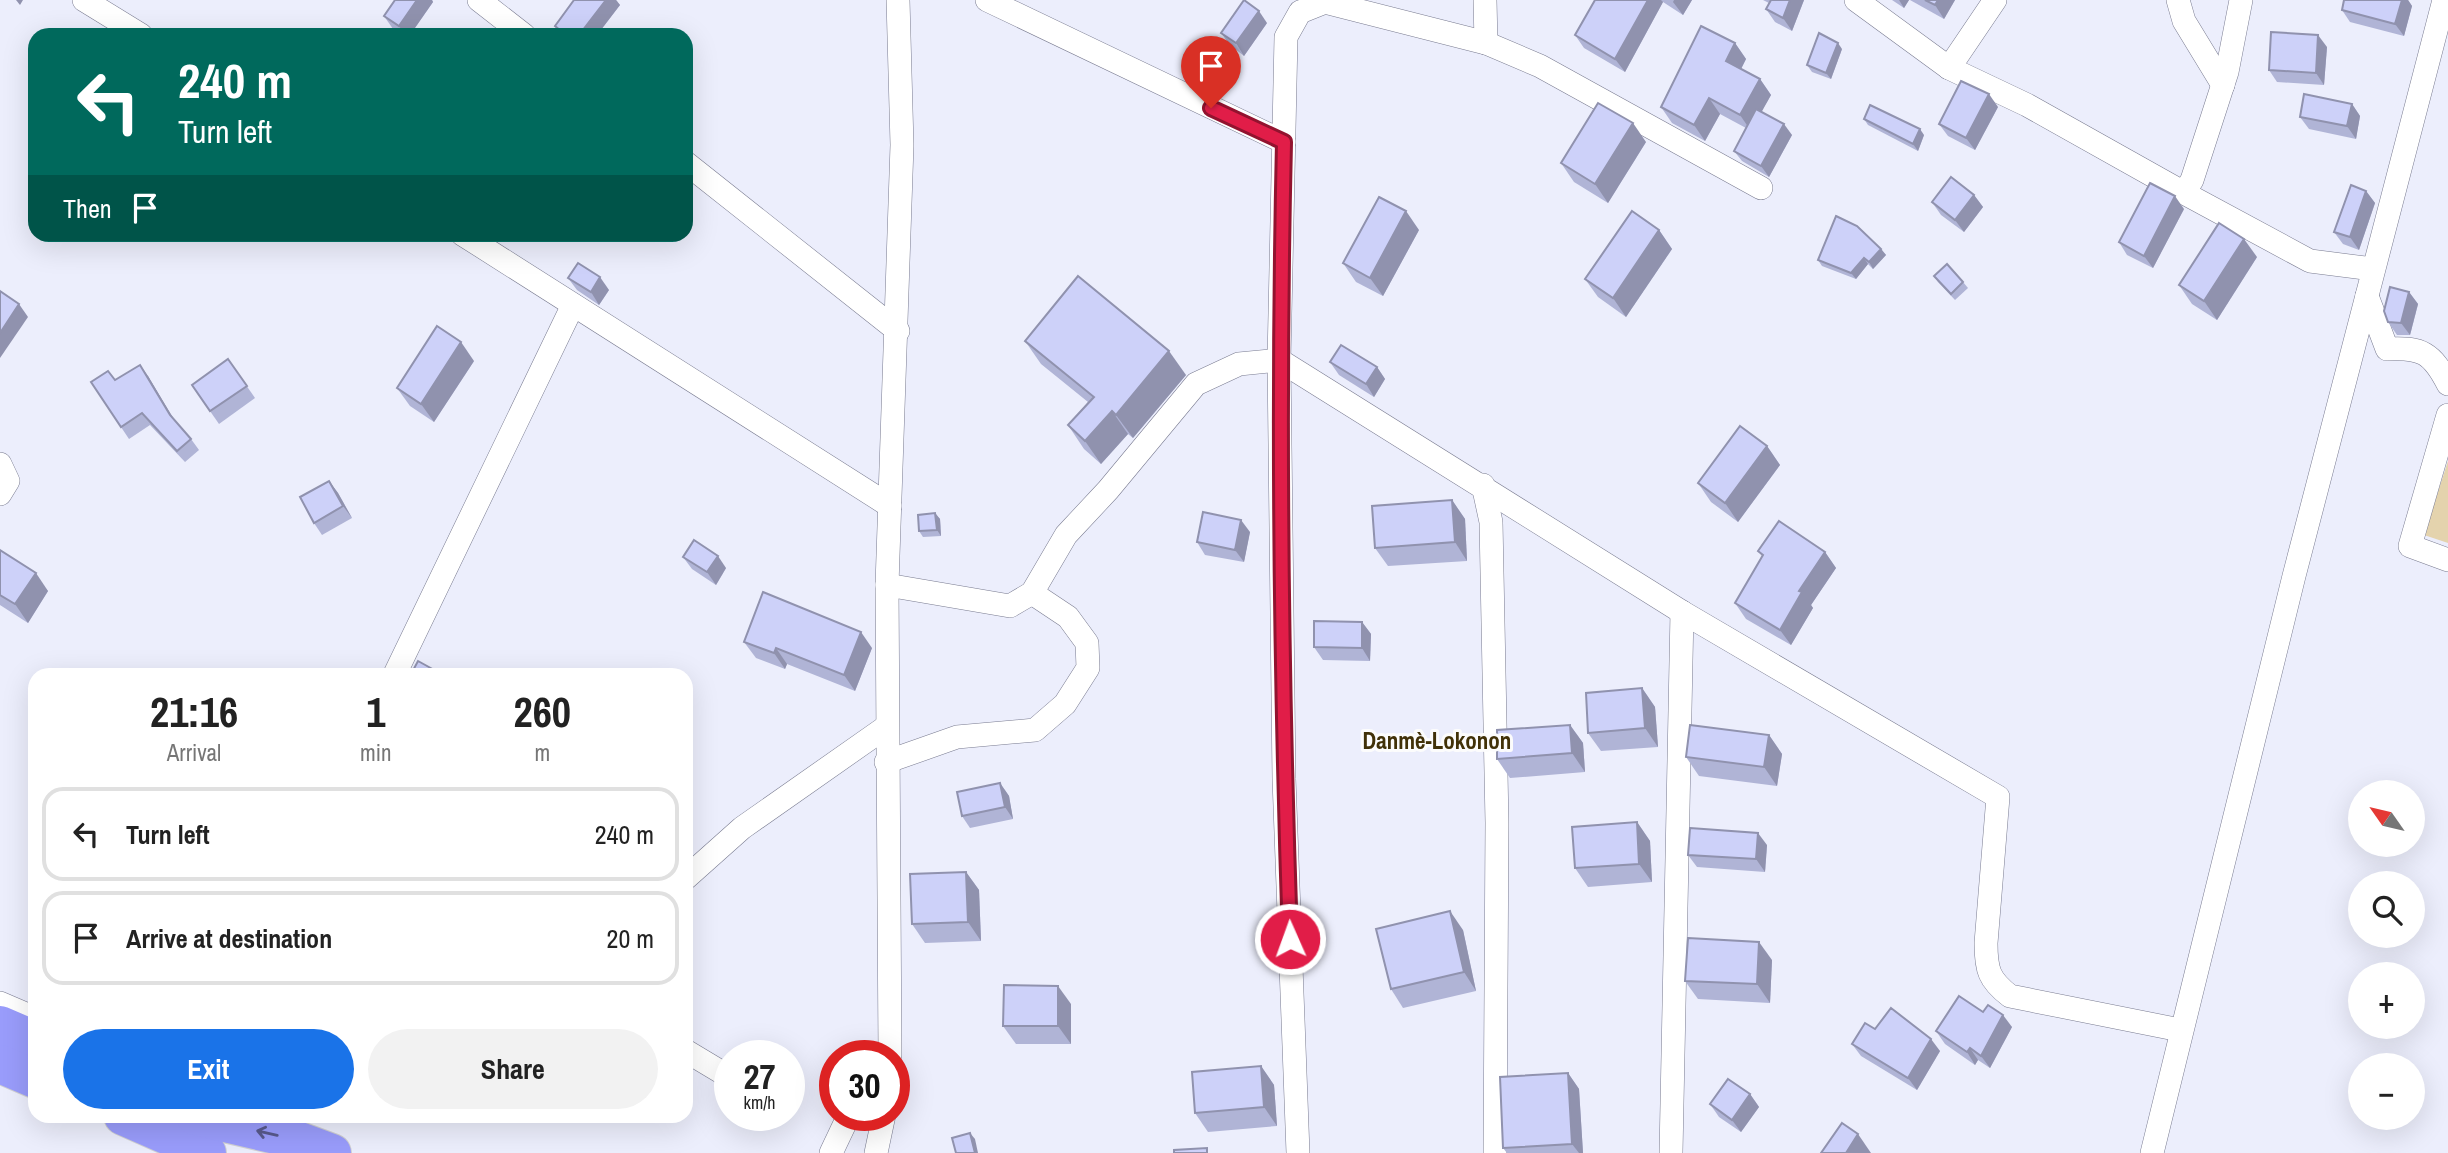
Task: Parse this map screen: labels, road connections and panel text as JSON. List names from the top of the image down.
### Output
{
  "districts": ["Danmè-Lokonon"],
  "north": "top left",
  "page": {
    "turn": ["240 m", "Turn left"],
    "then": "Then",
    "eta": [
      "21:16",
      "Arrival",
      "1",
      "min",
      "260",
      "m"
    ],
    "map_buttons": ["+", "−"],
    "list": [
      {
        "name": "Turn left",
        "value": "240 m"
      },
      {
        "name": "Arrive at destination",
        "value": "20 m"
      }
    ],
    "buttons": ["Exit", "Share"],
    "speed": "27 km/h",
    "limit": "30"
  }
}
